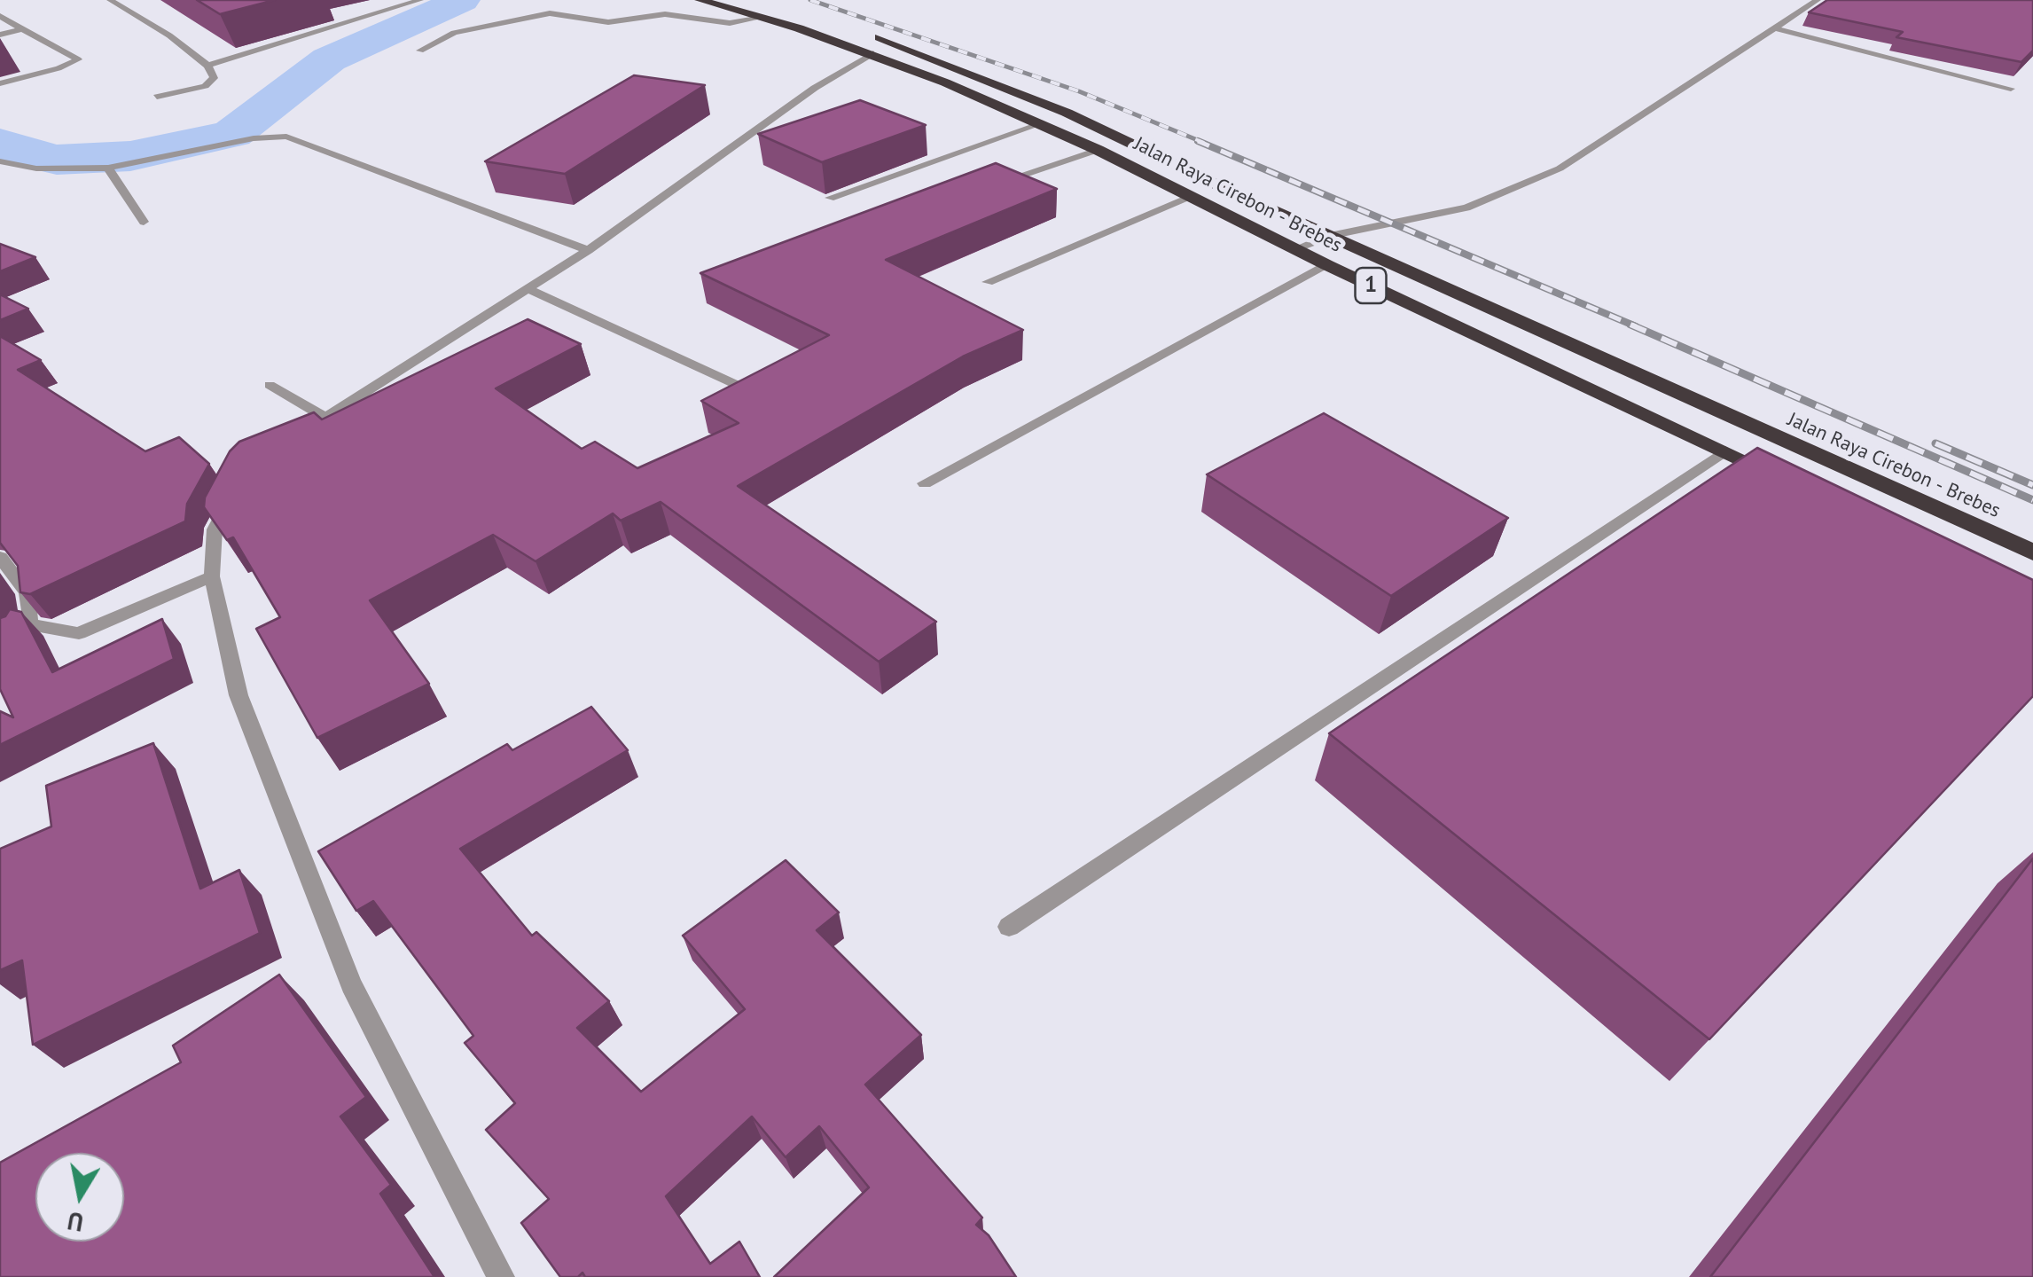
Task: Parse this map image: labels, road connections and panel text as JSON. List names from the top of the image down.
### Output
{
  "streets": {
    "highway": ["Jalan Raya Cirebon - Brebes", "1"]
  },
  "north": "bottom"
}
